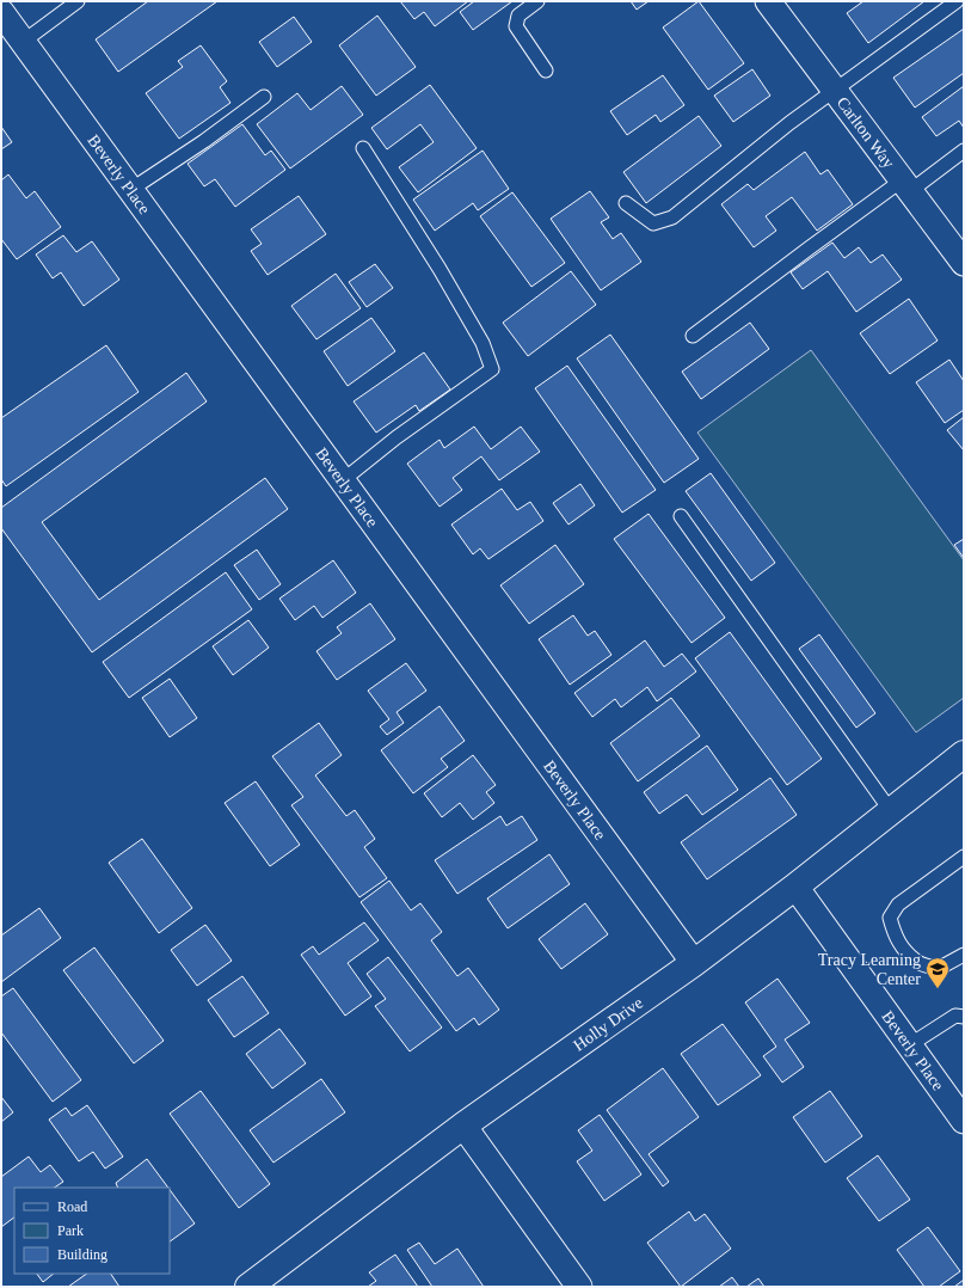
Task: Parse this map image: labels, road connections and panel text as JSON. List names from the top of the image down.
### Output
{
  "streets": {
    "street": ["Carlton Way", "Beverly Place", "Holly Drive"]
  },
  "crossings": [
    ["Beverly Place", "Holly Drive"]
  ],
  "places": {
    "school or university": ["Tracy Learning Center"]
  },
  "legend": ["Road", "Park", "Building"]
}
